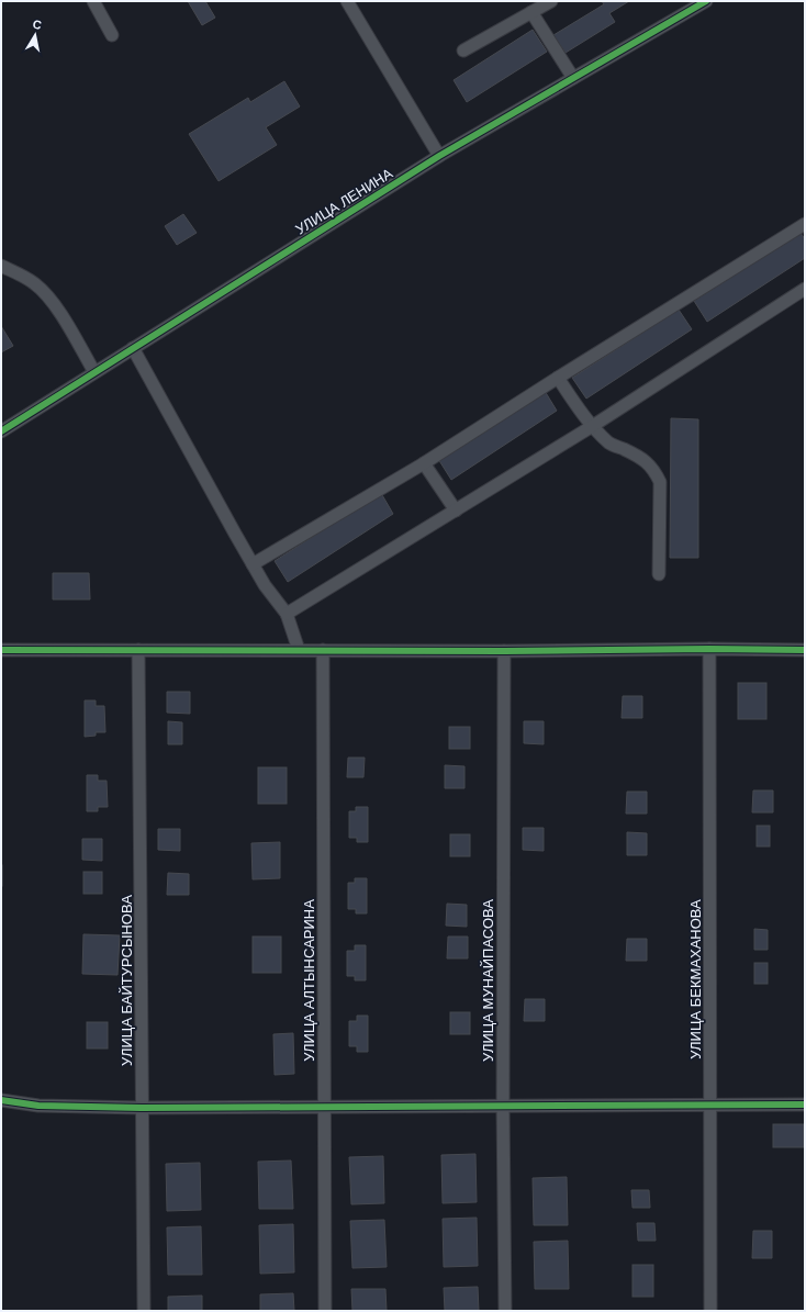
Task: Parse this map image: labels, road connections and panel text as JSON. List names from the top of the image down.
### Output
{
  "streets": {
    "street": [
      "УЛИЦА ЛЕНИНА",
      "УЛИЦА БЕКМАХАНОВА",
      "УЛИЦА БАЙТУРСЫНОВА",
      "УЛИЦА АЛТЫНСАРИНА",
      "УЛИЦА МУНАЙПАСОВА"
    ]
  },
  "north": "top"
}
